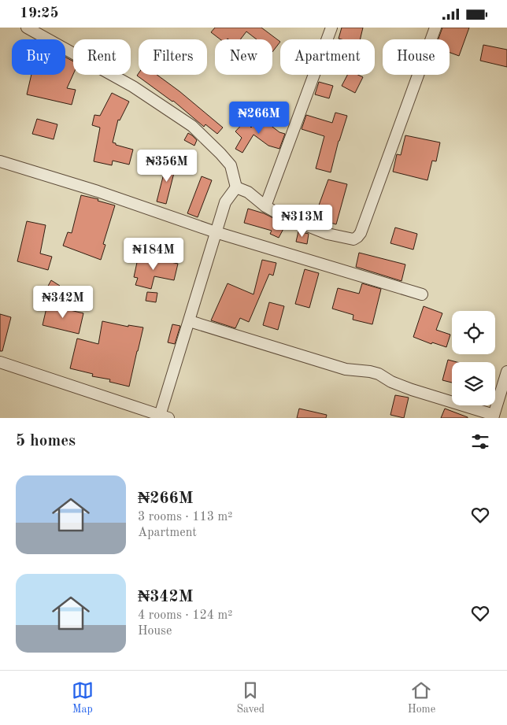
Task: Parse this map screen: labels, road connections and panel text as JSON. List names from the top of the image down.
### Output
{
  "page": {
    "status": "19:25",
    "chip": [
      "Buy",
      "Rent",
      "Filters",
      "New",
      "Apartment",
      "House"
    ],
    "price": [
      "₦266M",
      "₦356M",
      "₦313M",
      "₦184M",
      "₦342M"
    ],
    "heading": "5 homes",
    "list": [
      {
        "name": "₦266M",
        "note": "3 rooms · 113 m² · Apartment"
      },
      {
        "name": "₦342M",
        "note": "4 rooms · 124 m² · House"
      }
    ],
    "tabs": ["Map", "Saved", "Home"]
  }
}
